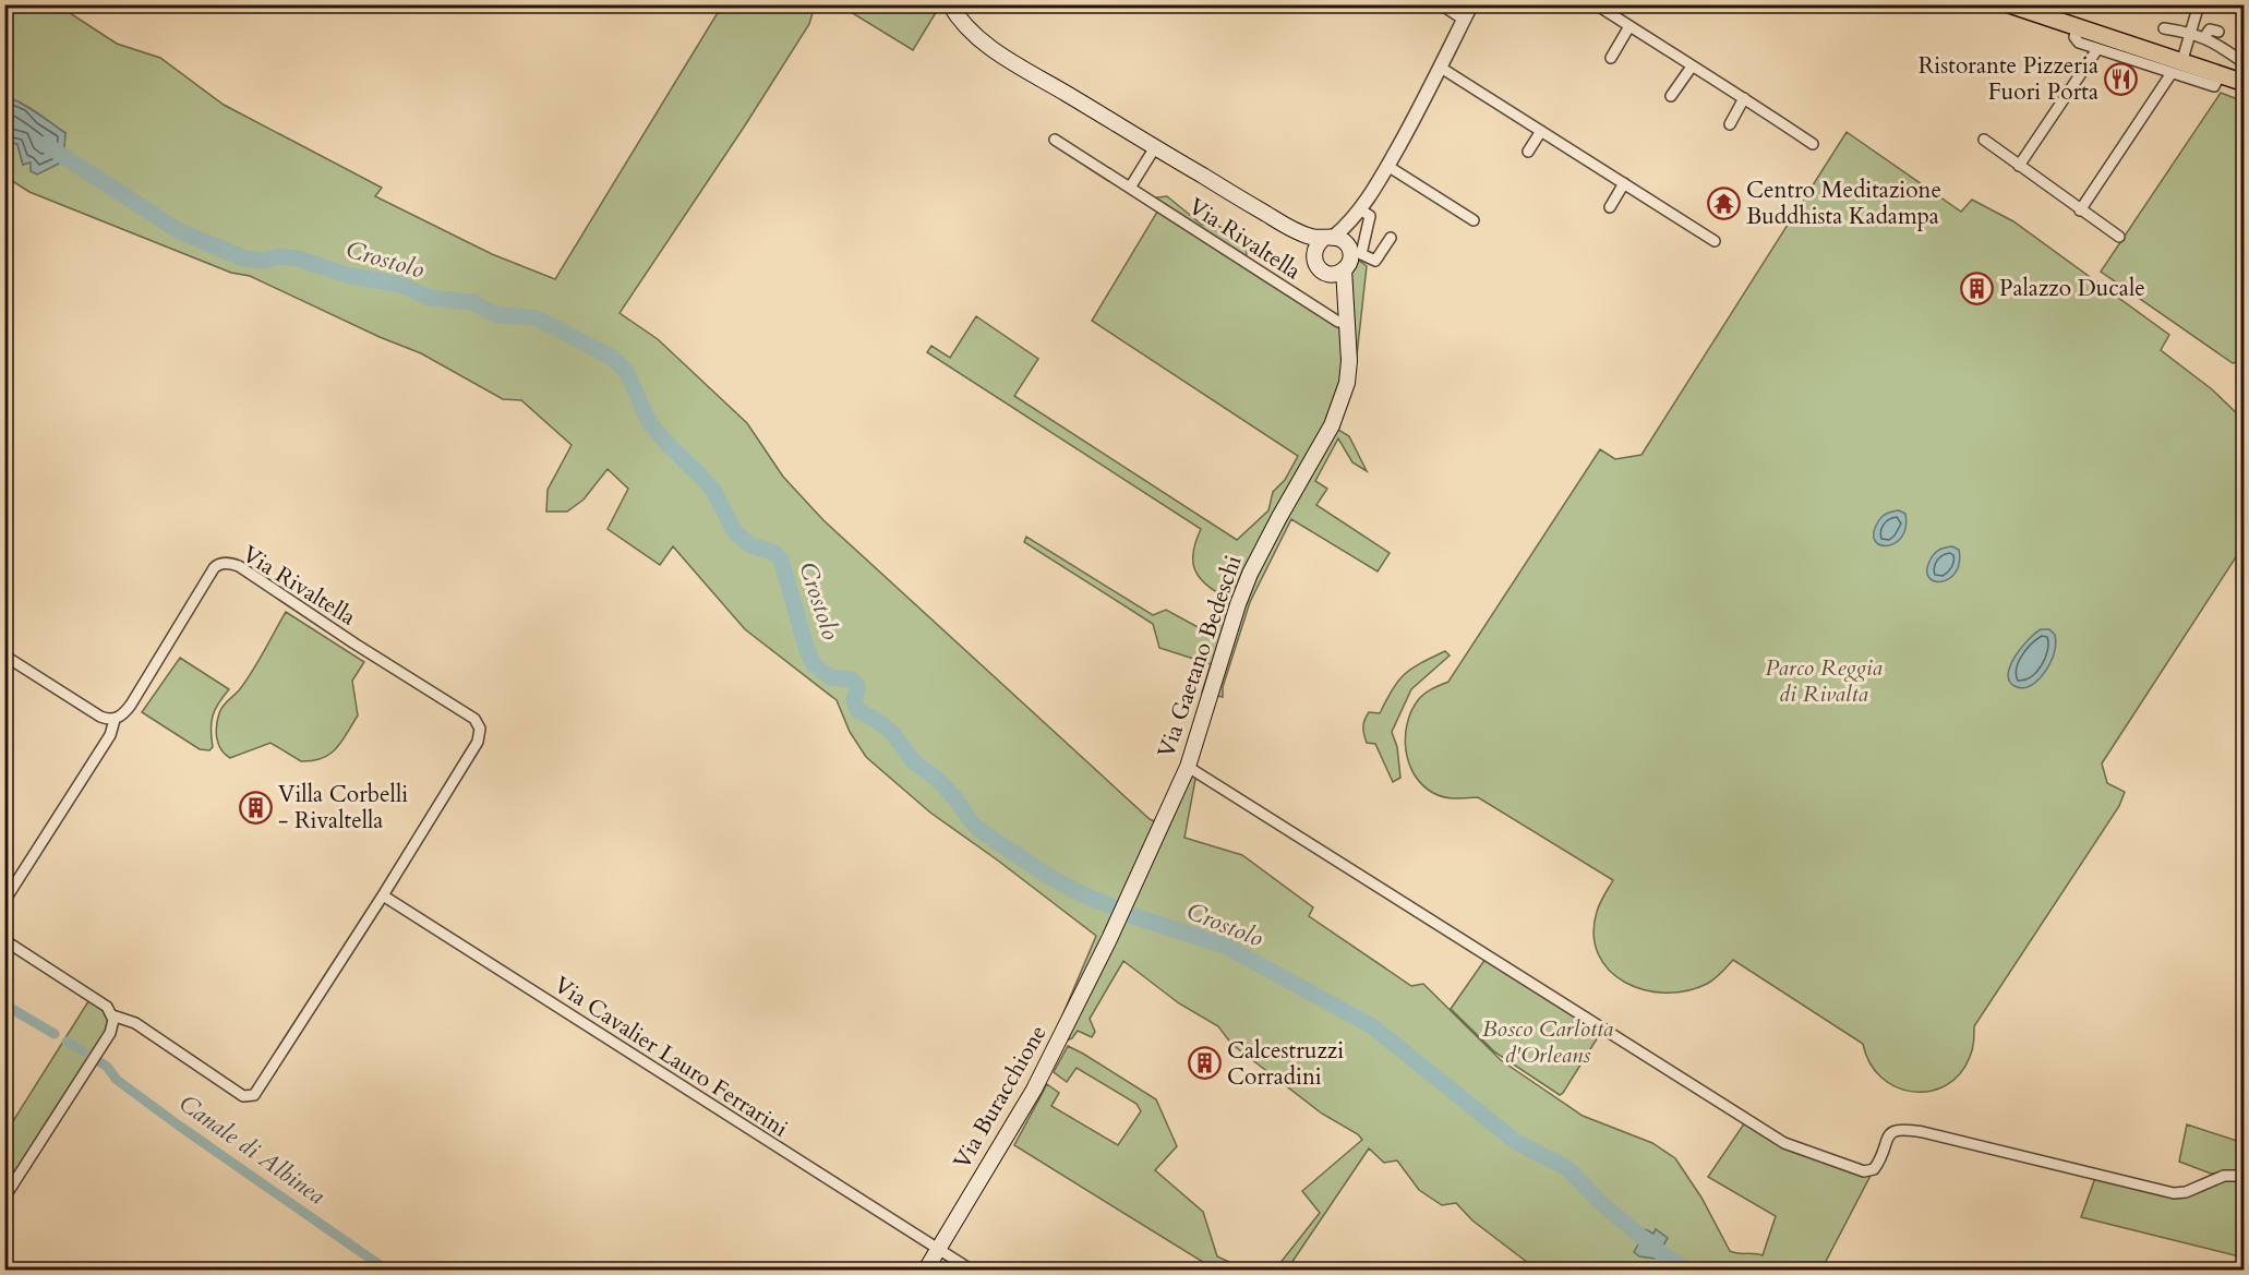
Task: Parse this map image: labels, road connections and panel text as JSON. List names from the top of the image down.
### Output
{
  "streets": {
    "main road": ["Via Gaetano Bedeschi", "Via Buracchione"],
    "street": ["Via Rivaltella", "Via Cavalier Lauro Ferrarini"]
  },
  "crossings": [
    ["Via Rivaltella", "Via Gaetano Bedeschi"],
    ["Via Rivaltella", "Via Cavalier Lauro Ferrarini"],
    ["Via Gaetano Bedeschi", "Via Buracchione"],
    ["Via Cavalier Lauro Ferrarini", "Via Buracchione"]
  ],
  "water": ["Crostolo", "Canale di Albinea"],
  "parks": ["Parco Reggia di Rivalta", "Bosco Carlotta d'Orleans"],
  "places": {
    "restaurant": ["Ristorante Pizzeria Fuori Porta"],
    "temple": ["Centro Meditazione Buddhista Kadampa"],
    "building": ["Palazzo Ducale", "Villa Corbelli - Rivaltella", "Calcestruzzi Corradini"]
  }
}
